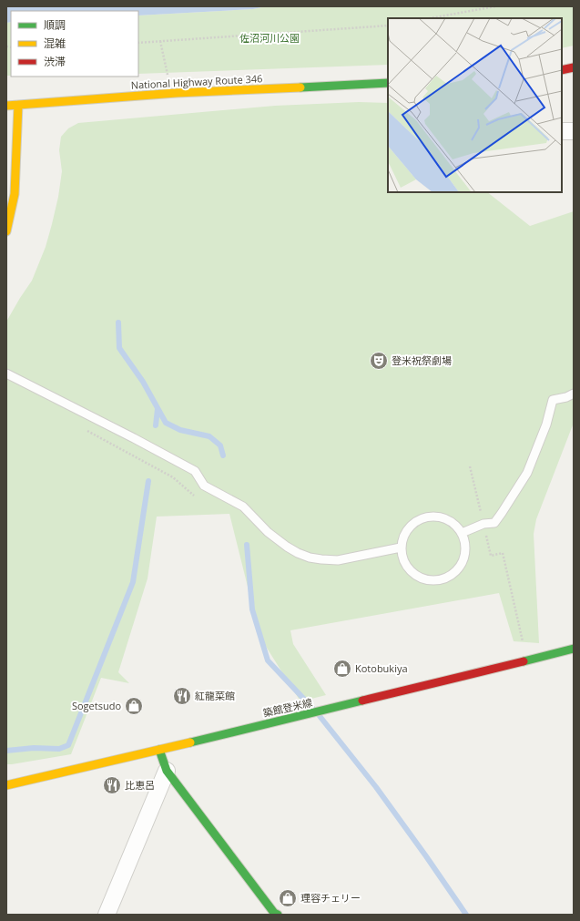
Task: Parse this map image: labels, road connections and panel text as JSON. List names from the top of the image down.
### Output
{
  "streets": {
    "main road": ["National Highway Route 346", "築館登米線"]
  },
  "parks": ["佐沼河川公園"],
  "places": {
    "theatre": ["登米祝祭劇場"],
    "shop": ["Kotobukiya", "Sogetsudo", "理容チェリー"],
    "restaurant": ["紅龍菜館", "比恵呂"]
  },
  "legend": ["順調", "混雑", "渋滞"]
}
